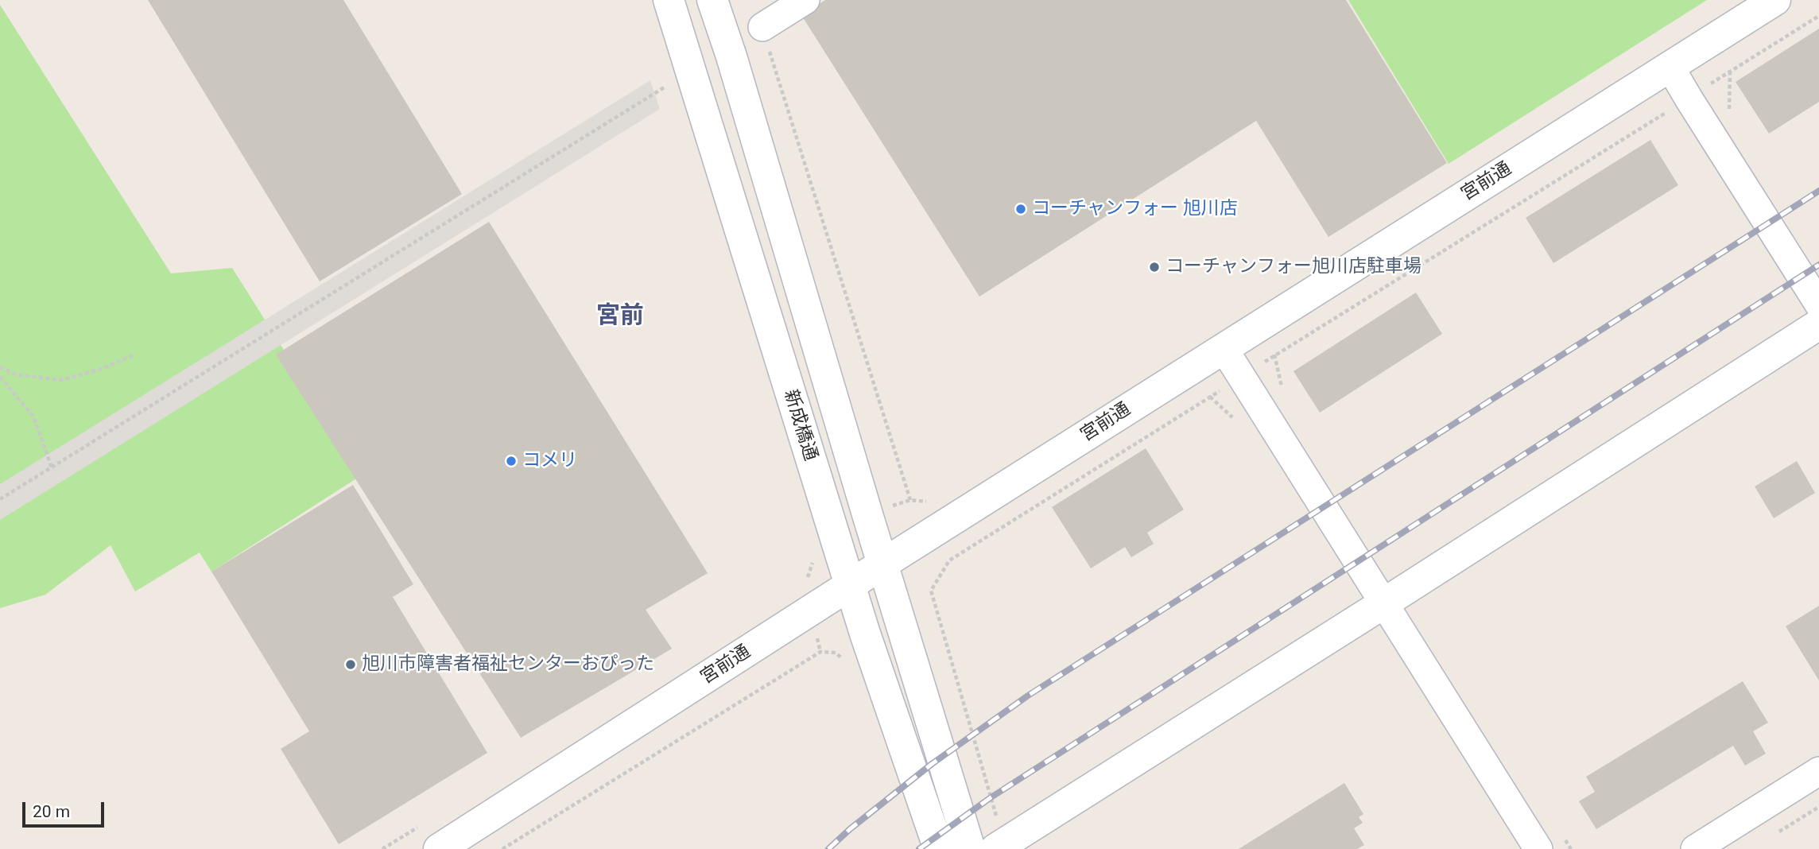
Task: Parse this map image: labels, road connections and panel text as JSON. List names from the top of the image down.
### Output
{
  "streets": {
    "street": ["宮前通", "新成橋通"]
  },
  "crossings": [
    ["宮前通", "新成橋通"]
  ],
  "districts": ["宮前"],
  "places": [
    "コーチャンフォー 旭川店",
    "コーチャンフォー旭川店駐車場",
    "コメリ",
    "旭川市障害者福祉センターおぴった"
  ],
  "scale_bar": "20 m"
}
